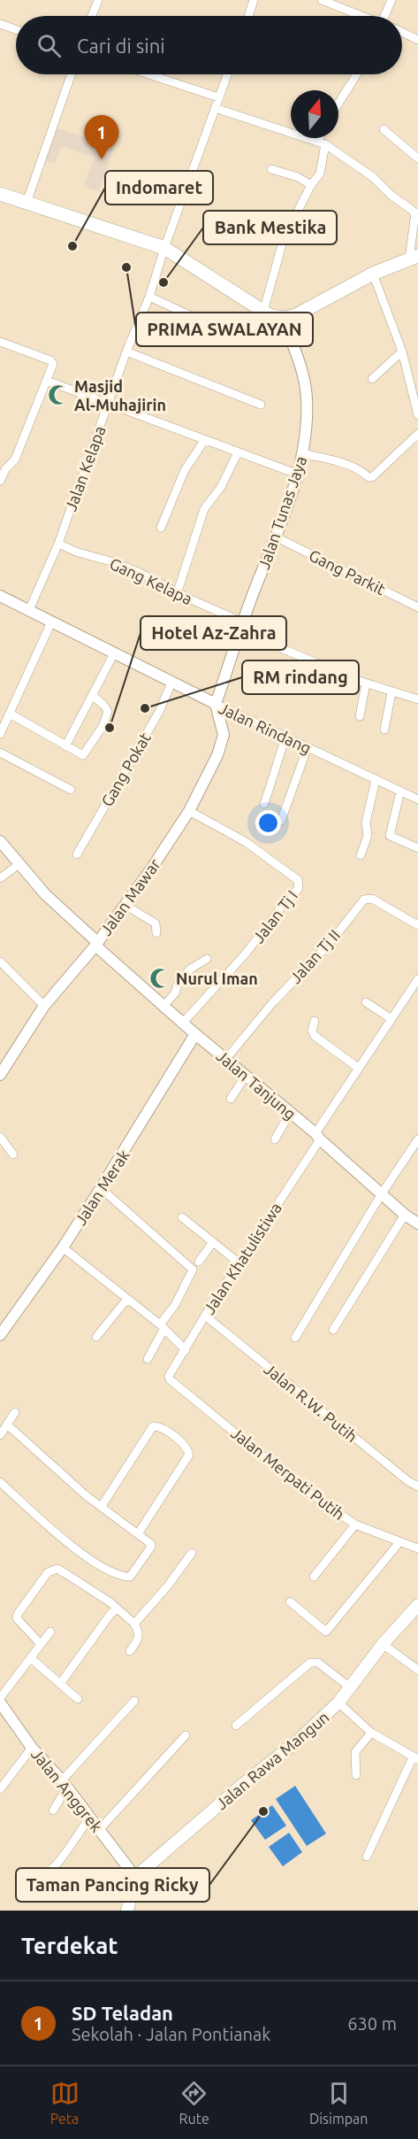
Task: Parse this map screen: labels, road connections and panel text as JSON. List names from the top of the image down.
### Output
{
  "streets": {
    "main road": ["Jalan Rawa Mangun"],
    "street": [
      "Jalan Kelapa",
      "Jalan Tunas Jaya",
      "Gang Parkit",
      "Gang Kelapa",
      "Jalan Rindang",
      "Gang Pokat",
      "Jalan Mawar",
      "Jalan Tj I",
      "Jalan Tj II",
      "Jalan Tanjung",
      "Jalan Merak",
      "Jalan Khatulistiwa",
      "Jalan R.W. Putih",
      "Jalan Merpati Putih",
      "Jalan Anggrek"
    ]
  },
  "crossings": [
    ["Jalan Kelapa", "Gang Kelapa"],
    ["Jalan Kelapa", "Jalan Rindang"],
    ["Jalan Tunas Jaya", "Gang Parkit"],
    ["Jalan Tunas Jaya", "Gang Kelapa"],
    ["Jalan Tunas Jaya", "Jalan Rindang"],
    ["Jalan Tunas Jaya", "Jalan Mawar"],
    ["Jalan Rindang", "Gang Pokat"],
    ["Jalan Rindang", "Jalan Mawar"],
    ["Jalan Mawar", "Jalan Tj I"],
    ["Jalan Mawar", "Jalan Tanjung"],
    ["Jalan Tj I", "Jalan Tanjung"],
    ["Jalan Tj II", "Jalan Tanjung"],
    ["Jalan Tanjung", "Jalan Merak"],
    ["Jalan Tanjung", "Jalan Khatulistiwa"],
    ["Jalan Khatulistiwa", "Jalan R.W. Putih"],
    ["Jalan Khatulistiwa", "Jalan Merpati Putih"],
    ["Jalan Rawa Mangun", "Jalan Anggrek"]
  ],
  "places": {
    "other": [
      "Indomaret",
      "PRIMA SWALAYAN",
      "Bank Mestika",
      "RM rindang",
      "Hotel Az-Zahra",
      "Taman Pancing Ricky"
    ],
    "mosque": ["Masjid Al-Muhajirin", "Nurul Iman"]
  },
  "north": "top",
  "page": {
    "search": "Cari di sini",
    "pins": "1",
    "heading": "Terdekat",
    "list": [
      {
        "mark": "1",
        "name": "SD Teladan",
        "note": "Sekolah · Jalan Pontianak",
        "value": "630 m"
      }
    ],
    "nav": ["Peta", "Rute", "Disimpan"]
  }
}
